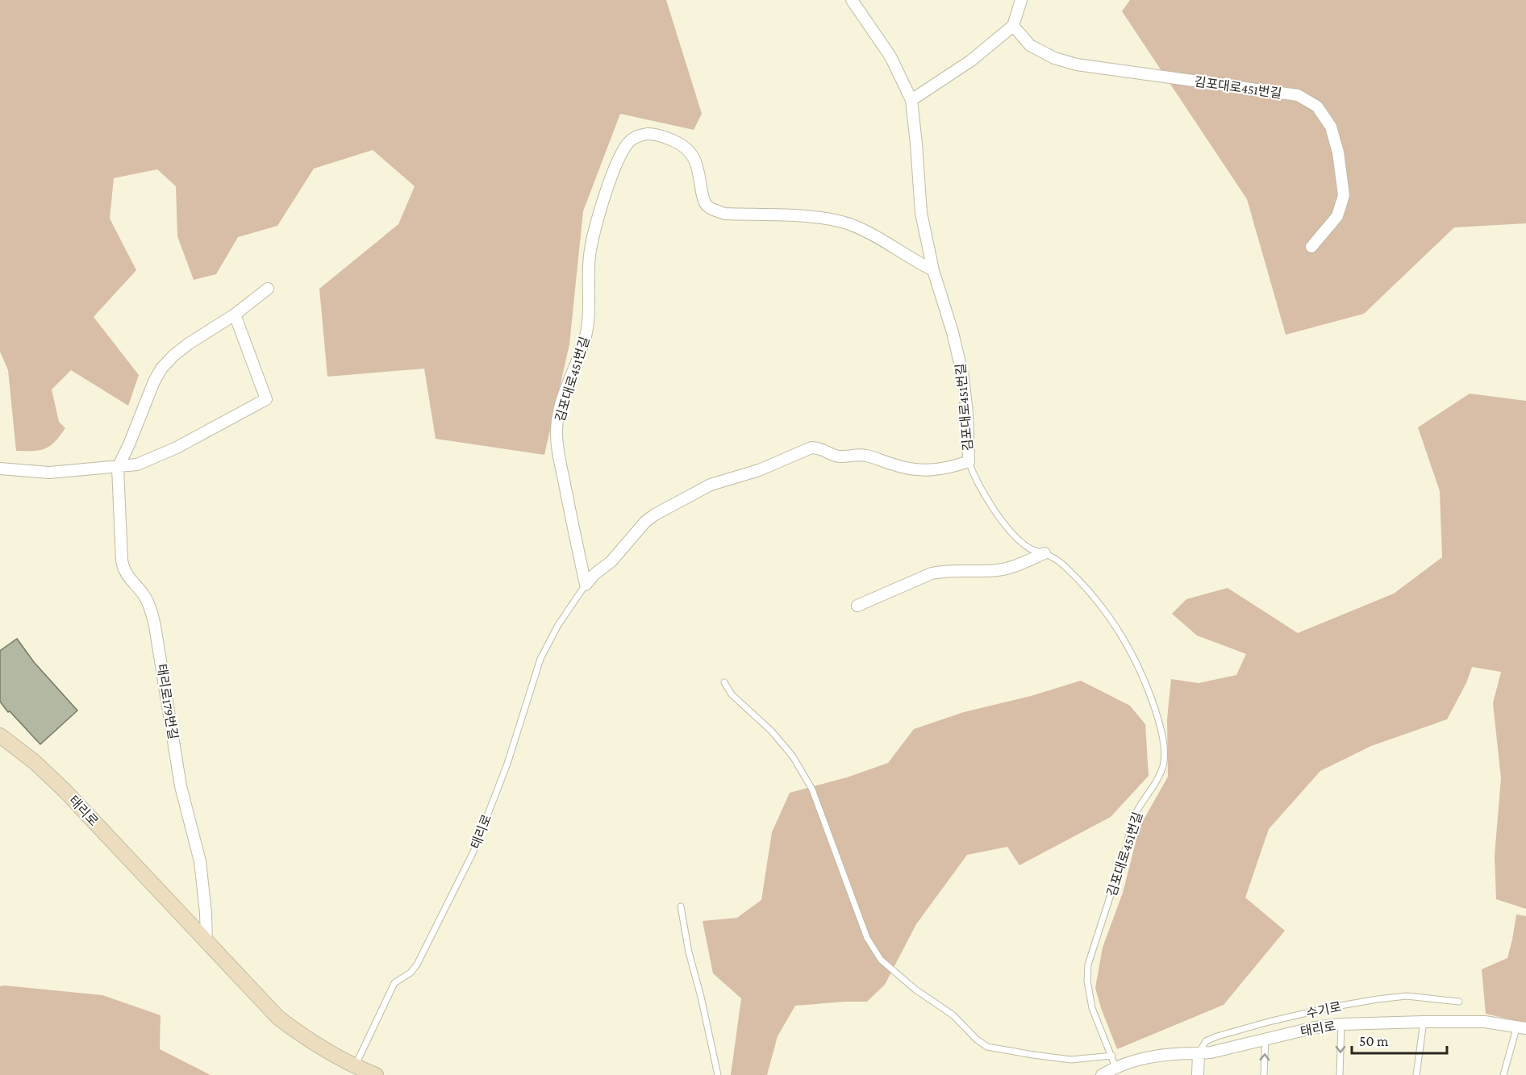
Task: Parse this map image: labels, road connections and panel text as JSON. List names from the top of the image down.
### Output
{
  "streets": {
    "street": ["김포대로451번길", "태리로179번길", "태리로"],
    "lane": ["수기로"]
  },
  "crossings": [
    ["김포대로451번길", "태리로"],
    ["태리로179번길", "태리로"],
    ["태리로", "수기로"]
  ],
  "scale_bar": "50 m"
}
